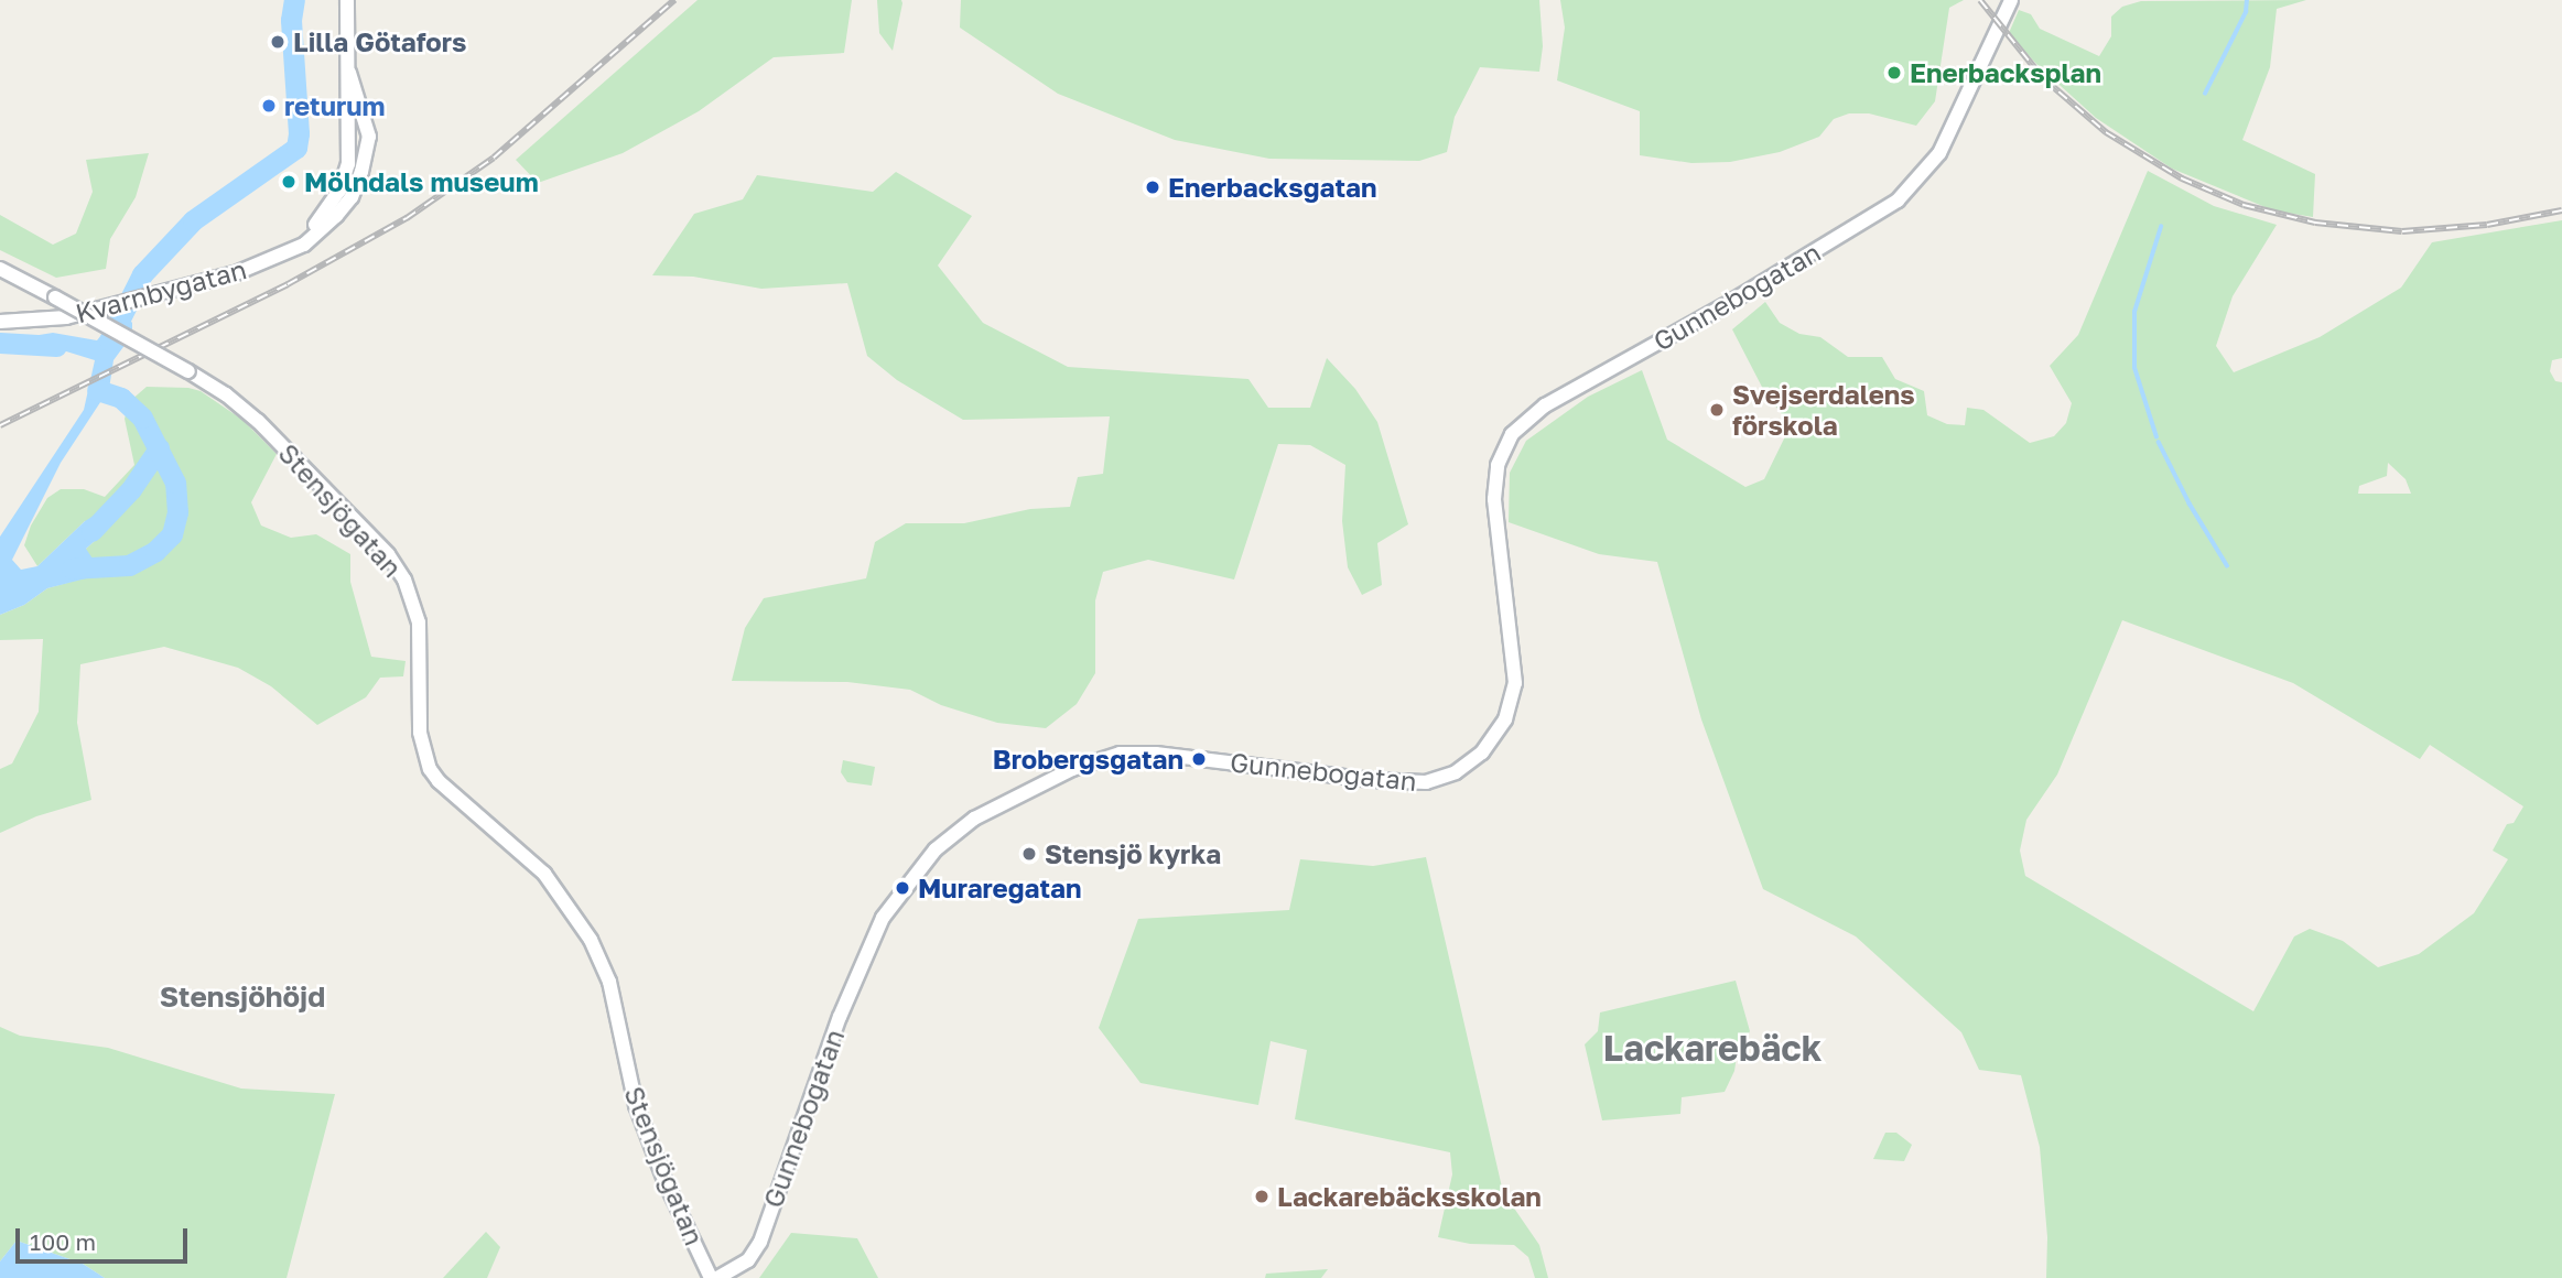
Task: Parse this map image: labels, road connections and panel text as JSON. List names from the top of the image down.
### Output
{
  "streets": {
    "street": ["Kvarnbygatan", "Gunnebogatan", "Stensjögatan"]
  },
  "districts": ["Stensjöhöjd", "Lackarebäck"],
  "places": [
    "Lilla Götafors",
    "Enerbacksplan",
    "returum",
    "Mölndals museum",
    "Enerbacksgatan",
    "Svejserdalens förskola",
    "Brobergsgatan",
    "Stensjö kyrka",
    "Muraregatan",
    "Lackarebäcksskolan"
  ],
  "scale_bar": "100 m"
}
